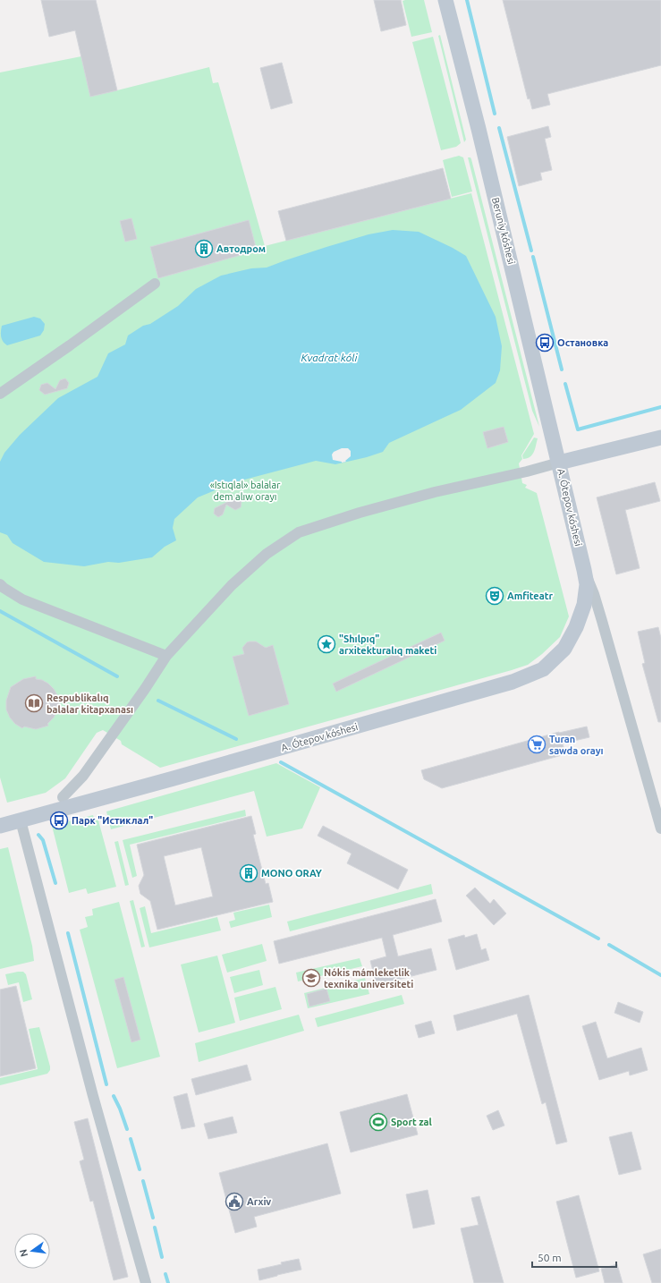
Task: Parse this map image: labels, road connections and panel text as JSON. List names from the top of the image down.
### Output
{
  "streets": {
    "main road": ["Beruniy kóshesi", "A. Ótepov kóshesi"]
  },
  "crossings": [
    ["Beruniy kóshesi", "A. Ótepov kóshesi"]
  ],
  "water": ["Kvadrat kóli"],
  "parks": ["«Istıqlal» balalar dem alıw orayı"],
  "places": {
    "building": ["Автодром", "MONO ORAY"],
    "bus stop": ["Остановка", "Парк \"Истиклал\""],
    "theatre": ["Amfiteatr"],
    "place": ["\"Shılpıq\" arxitekturalıq maketi"],
    "library": ["Respublikalıq balalar kitapxanası"],
    "supermarket": ["Turan sawda orayı"],
    "school or university": ["Nókis mámleketlik texnika universiteti"],
    "sports": ["Sport zal"],
    "public building": ["Arxiv"]
  },
  "scale_bar": "50 m",
  "north": "left"
}
